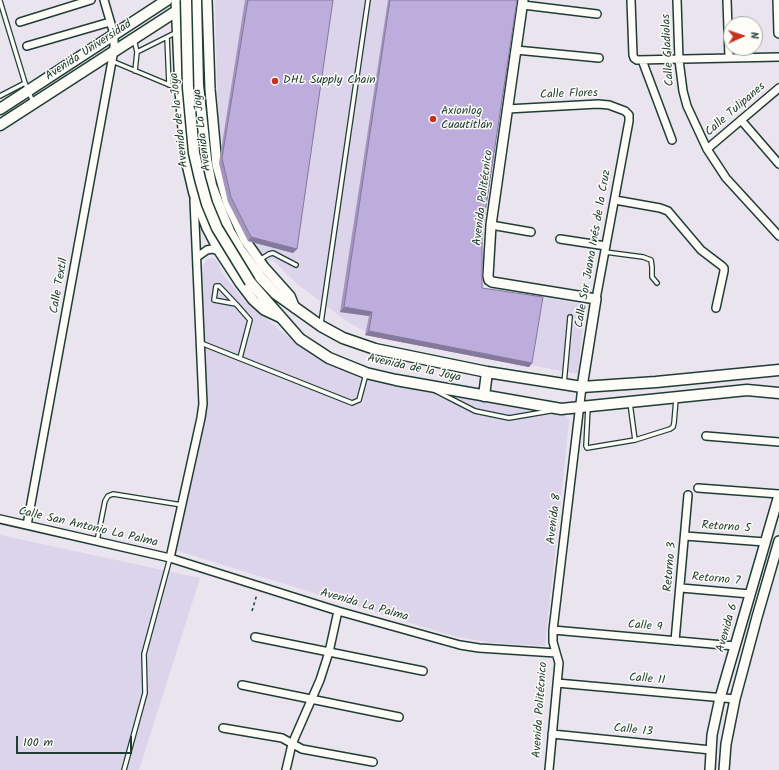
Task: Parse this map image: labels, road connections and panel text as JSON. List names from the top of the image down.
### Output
{
  "streets": {
    "main road": ["Avenida Universidad", "Avenida de la Joya"],
    "street": [
      "Calle Gladiolas",
      "Calle Flores",
      "Calle Tulipanes",
      "Avenida La Joya",
      "Avenida Politécnico",
      "Calle Sor Juana Inés de la Cruz",
      "Calle Textil",
      "Avenida 8",
      "Calle San Antonio La Palma",
      "Retorno 5",
      "Retorno 3",
      "Retorno 7",
      "Avenida La Palma",
      "Calle 9",
      "Avenida 6",
      "Calle 11",
      "Calle 13"
    ]
  },
  "crossings": [
    ["Calle Gladiolas", "Calle Tulipanes"],
    ["Avenida Universidad", "Avenida La Joya"],
    ["Avenida Universidad", "Calle Textil"],
    ["Calle Flores", "Avenida Politécnico"],
    ["Calle Flores", "Calle Sor Juana Inés de la Cruz"],
    ["Avenida de la Joya", "Avenida La Joya"],
    ["Avenida de la Joya", "Calle Sor Juana Inés de la Cruz"],
    ["Avenida de la Joya", "Avenida 8"],
    ["Avenida Politécnico", "Calle Sor Juana Inés de la Cruz"],
    ["Avenida Politécnico", "Avenida 8"],
    ["Avenida Politécnico", "Avenida La Palma"],
    ["Avenida Politécnico", "Calle 11"],
    ["Avenida Politécnico", "Calle 13"],
    ["Calle Sor Juana Inés de la Cruz", "Avenida 8"],
    ["Calle Textil", "Calle San Antonio La Palma"],
    ["Avenida 8", "Avenida La Palma"],
    ["Avenida 8", "Calle 9"],
    ["Calle San Antonio La Palma", "Avenida La Palma"],
    ["Retorno 5", "Retorno 3"],
    ["Retorno 5", "Avenida 6"],
    ["Retorno 3", "Retorno 7"],
    ["Retorno 3", "Calle 9"],
    ["Retorno 7", "Avenida 6"],
    ["Calle 9", "Avenida 6"],
    ["Avenida 6", "Calle 11"],
    ["Avenida 6", "Calle 13"]
  ],
  "places": ["DHL Supply Chain", "Axionlog Cuautitlán"],
  "scale_bar": "100 m",
  "north": "right"
}
